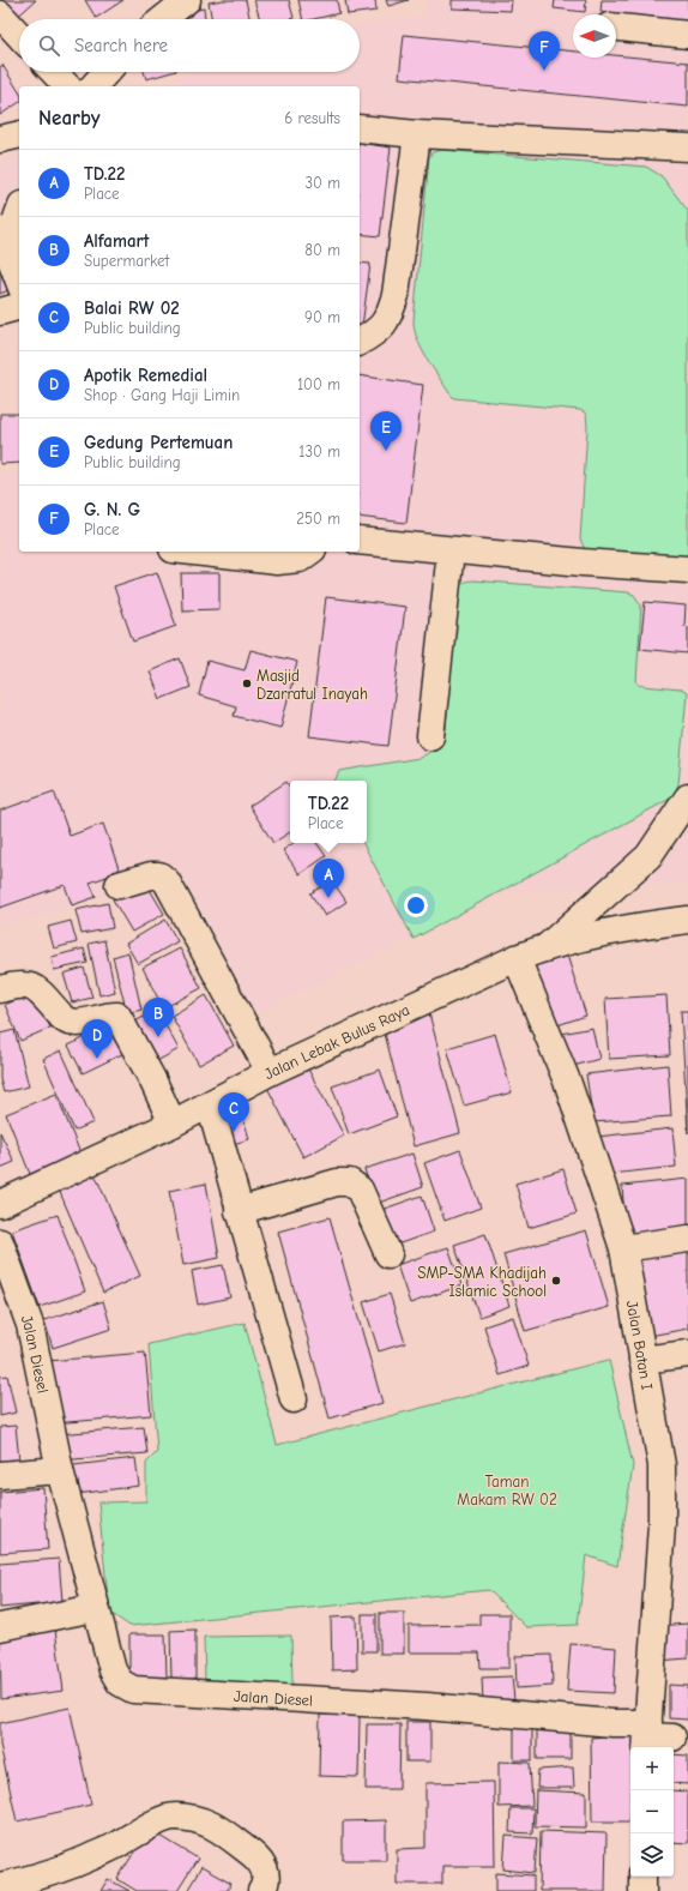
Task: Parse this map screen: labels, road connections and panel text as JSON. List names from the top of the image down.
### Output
{
  "streets": {
    "street": ["Jalan Lebak Bulus Raya", "Jalan Batan I", "Jalan Diesel"]
  },
  "crossings": [
    ["Jalan Lebak Bulus Raya", "Jalan Batan I"],
    ["Jalan Batan I", "Jalan Diesel"]
  ],
  "parks": ["Taman Makam RW 02"],
  "places": ["Masjid Dzarratul Inayah", "SMP-SMA Khadijah Islamic School"],
  "north": "left",
  "page": {
    "search": "Search here",
    "pins": [
      "F",
      "E",
      "A",
      "B",
      "D",
      "C"
    ],
    "heading": ["Nearby", "6 results"],
    "list": [
      {
        "mark": "A",
        "name": "TD.22",
        "note": "Place",
        "value": "30 m"
      },
      {
        "mark": "B",
        "name": "Alfamart",
        "note": "Supermarket",
        "value": "80 m"
      },
      {
        "mark": "C",
        "name": "Balai RW 02",
        "note": "Public building",
        "value": "90 m"
      },
      {
        "mark": "D",
        "name": "Apotik Remedial",
        "note": "Shop · Gang Haji Limin",
        "value": "100 m"
      },
      {
        "mark": "E",
        "name": "Gedung Pertemuan",
        "note": "Public building",
        "value": "130 m"
      },
      {
        "mark": "F",
        "name": "G. N. G",
        "note": "Place",
        "value": "250 m"
      }
    ],
    "popup": ["TD.22", "Place"],
    "map_buttons": ["+", "−"]
  }
}
